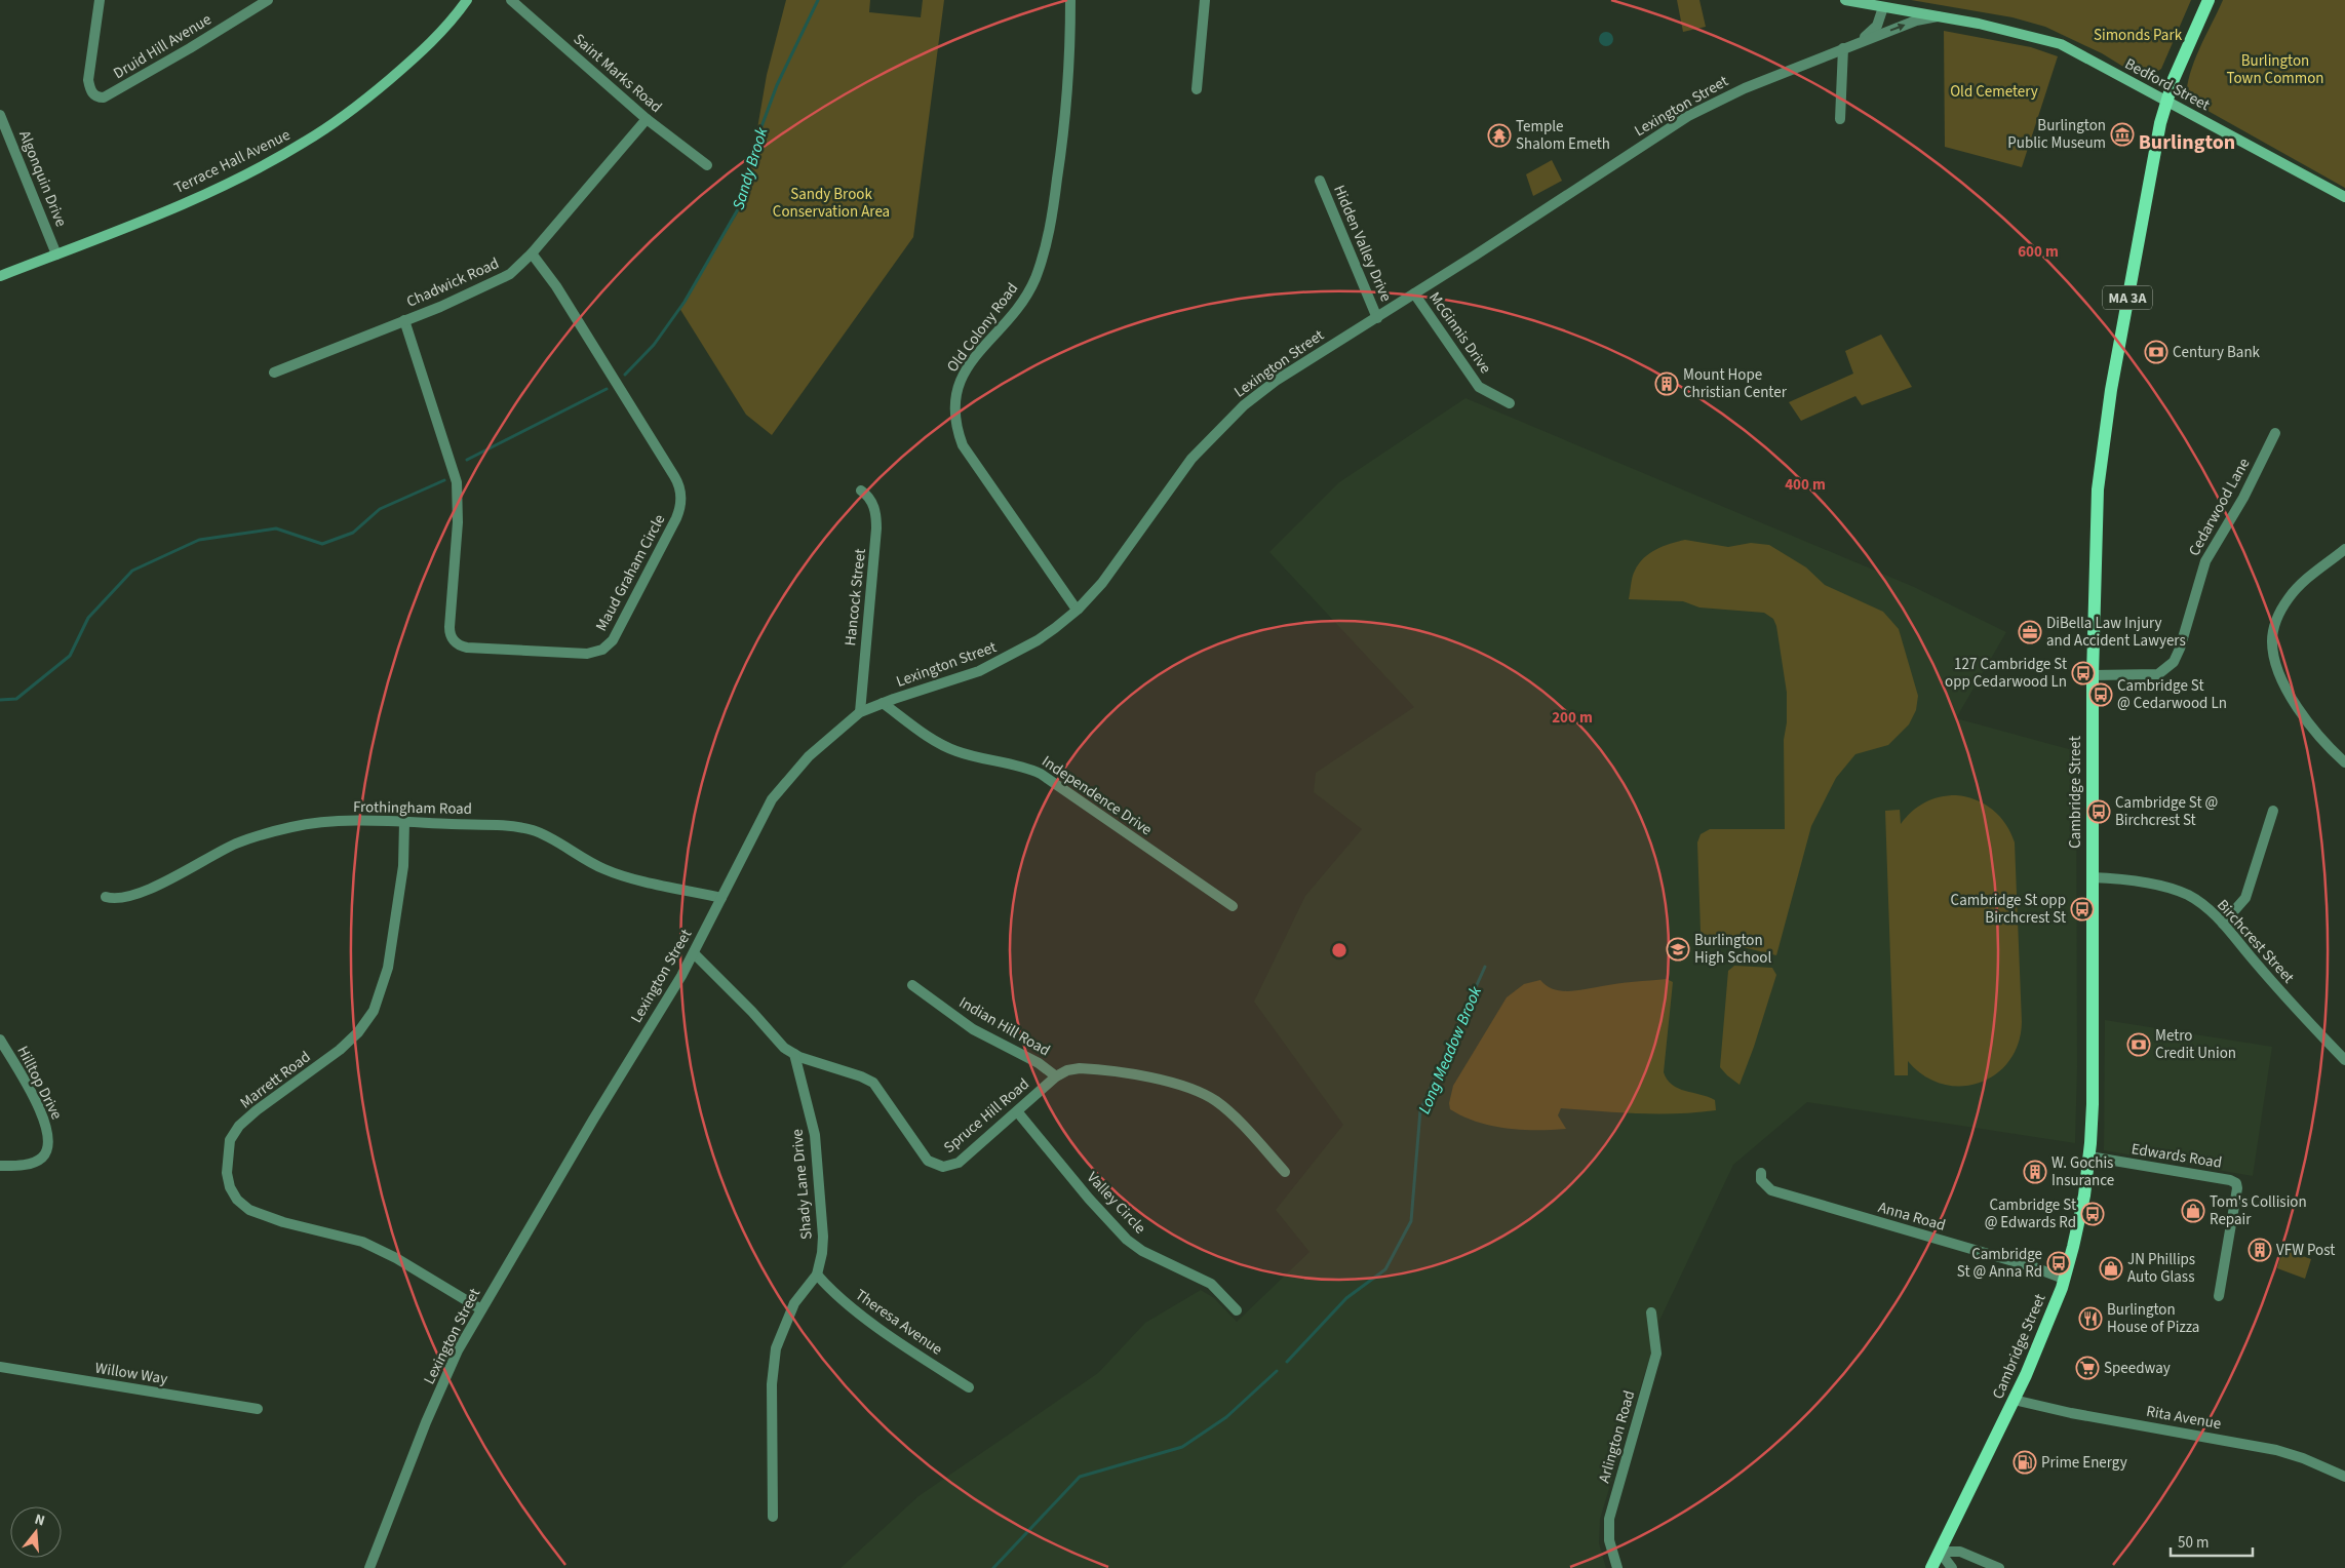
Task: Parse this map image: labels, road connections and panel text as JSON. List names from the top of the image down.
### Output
{
  "streets": {
    "main road": [
      "Bedford Street",
      "Terrace Hall Avenue",
      "MA 3A",
      "Cambridge Street"
    ],
    "street": [
      "Druid Hill Avenue",
      "Saint Marks Road",
      "Lexington Street",
      "Algonquin Drive",
      "Hidden Valley Drive",
      "Chadwick Road",
      "Old Colony Road",
      "McGinnis Drive",
      "Cedarwood Lane",
      "Maud Graham Circle",
      "Hancock Street",
      "Independence Drive",
      "Frothingham Road",
      "Birchcrest Street",
      "Indian Hill Road",
      "Marrett Road",
      "Hilltop Drive",
      "Spruce Hill Road",
      "Edwards Road",
      "Shady Lane Drive",
      "Valley Circle",
      "Anna Road",
      "Theresa Avenue",
      "Willow Way",
      "Rita Avenue",
      "Arlington Road"
    ]
  },
  "crossings": [
    ["Saint Marks Road", "Chadwick Road"],
    ["Bedford Street", "Lexington Street"],
    ["Bedford Street", "Cambridge Street"],
    ["Lexington Street", "Hidden Valley Drive"],
    ["Lexington Street", "Old Colony Road"],
    ["Lexington Street", "McGinnis Drive"],
    ["Lexington Street", "Hancock Street"],
    ["Lexington Street", "Independence Drive"],
    ["Lexington Street", "Frothingham Road"],
    ["Lexington Street", "Marrett Road"],
    ["Lexington Street", "Spruce Hill Road"],
    ["Terrace Hall Avenue", "Algonquin Drive"],
    ["Chadwick Road", "Maud Graham Circle"],
    ["Cedarwood Lane", "Cambridge Street"],
    ["Cambridge Street", "Birchcrest Street"],
    ["Cambridge Street", "Edwards Road"],
    ["Cambridge Street", "Anna Road"],
    ["Cambridge Street", "Rita Avenue"],
    ["Frothingham Road", "Marrett Road"],
    ["Indian Hill Road", "Spruce Hill Road"],
    ["Spruce Hill Road", "Shady Lane Drive"],
    ["Spruce Hill Road", "Valley Circle"],
    ["Shady Lane Drive", "Theresa Avenue"]
  ],
  "districts": ["Burlington"],
  "water": ["Sandy Brook", "Long Meadow Brook"],
  "parks": [
    "Simonds Park",
    "Burlington Town Common",
    "Old Cemetery",
    "Sandy Brook Conservation Area"
  ],
  "places": {
    "museum": ["Burlington Public Museum"],
    "temple": ["Temple Shalom Emeth"],
    "bank": ["Century Bank", "Metro Credit Union"],
    "building": ["Mount Hope Christian Center", "W. Gochis Insurance", "VFW Post"],
    "office": ["DiBella Law Injury and Accident Lawyers"],
    "bus stop": [
      "127 Cambridge St opp Cedarwood Ln",
      "Cambridge St @ Cedarwood Ln",
      "Cambridge St @ Birchcrest St",
      "Cambridge St opp Birchcrest St",
      "Cambridge St @ Edwards Rd",
      "Cambridge St @ Anna Rd"
    ],
    "school or university": ["Burlington High School"],
    "shop": ["Tom's Collision Repair", "JN Phillips Auto Glass"],
    "restaurant": ["Burlington House of Pizza"],
    "supermarket": ["Speedway"],
    "fuel station": ["Prime Energy"]
  },
  "scale_bar": "50 m",
  "north": "top",
  "rings": ["600 m", "400 m", "200 m"]
}
